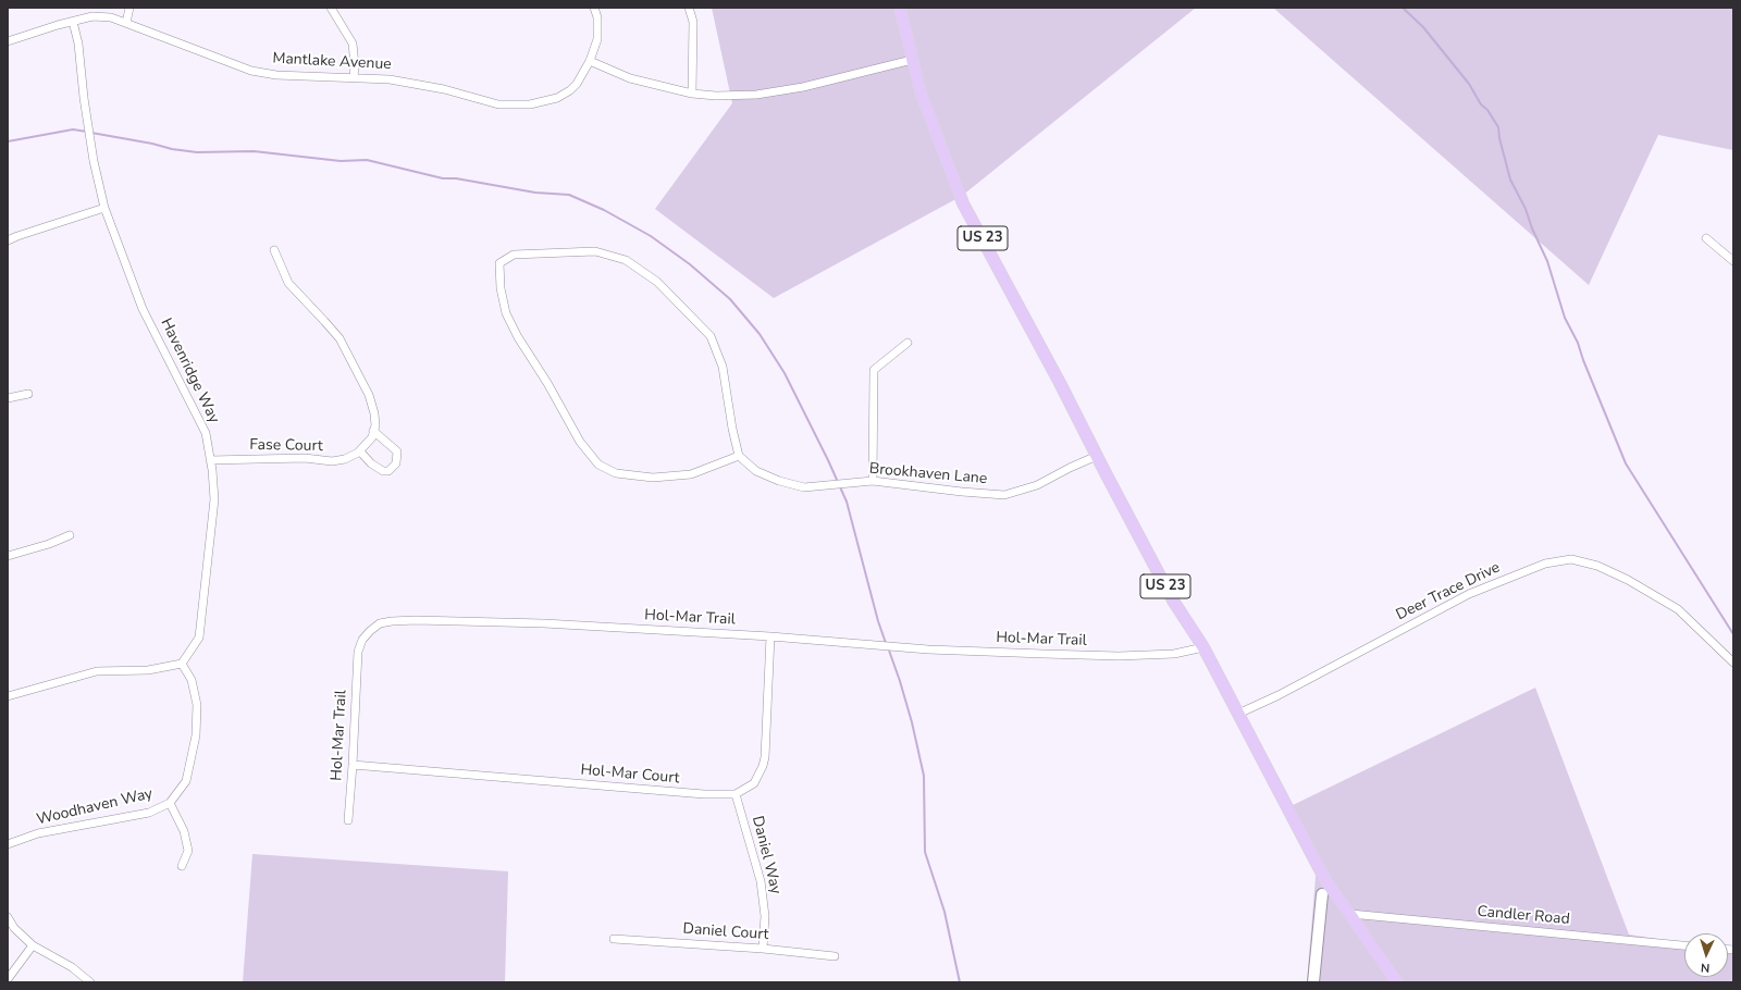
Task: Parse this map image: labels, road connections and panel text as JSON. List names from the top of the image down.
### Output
{
  "streets": {
    "main road": ["US 23"],
    "street": [
      "Mantlake Avenue",
      "Havenridge Way",
      "Fase Court",
      "Brookhaven Lane",
      "Deer Trace Drive",
      "Hol-Mar Trail",
      "Hol-Mar Court",
      "Woodhaven Way",
      "Daniel Way",
      "Candler Road",
      "Daniel Court"
    ]
  },
  "crossings": [
    ["Mantlake Avenue", "Havenridge Way"],
    ["US 23", "Brookhaven Lane"],
    ["US 23", "Deer Trace Drive"],
    ["US 23", "Hol-Mar Trail"],
    ["US 23", "Candler Road"],
    ["Havenridge Way", "Fase Court"],
    ["Havenridge Way", "Woodhaven Way"],
    ["Hol-Mar Trail", "Hol-Mar Court"],
    ["Hol-Mar Court", "Daniel Way"],
    ["Daniel Way", "Daniel Court"]
  ],
  "north": "bottom"
}
